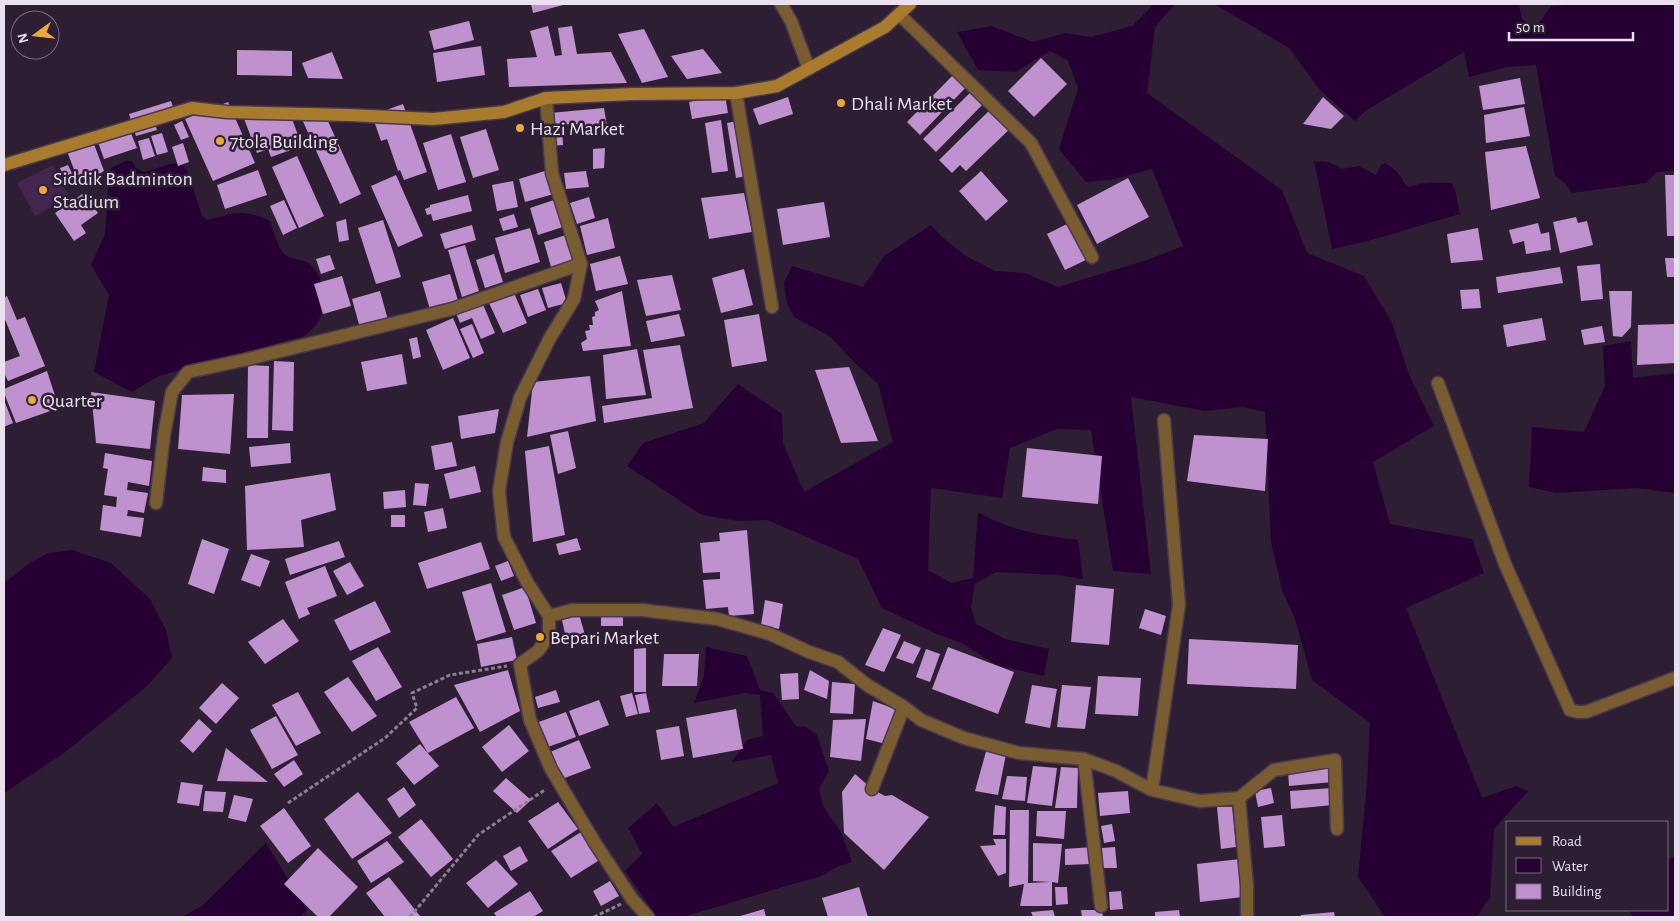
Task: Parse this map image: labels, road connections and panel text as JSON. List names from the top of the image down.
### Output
{
  "places": [
    "Dhali Market",
    "Hazi Market",
    "7tola Building",
    "Siddik Badminton Stadium",
    "Quarter",
    "Bepari Market"
  ],
  "legend": ["Road", "Water", "Building"],
  "scale_bar": "50 m",
  "north": "left"
}
